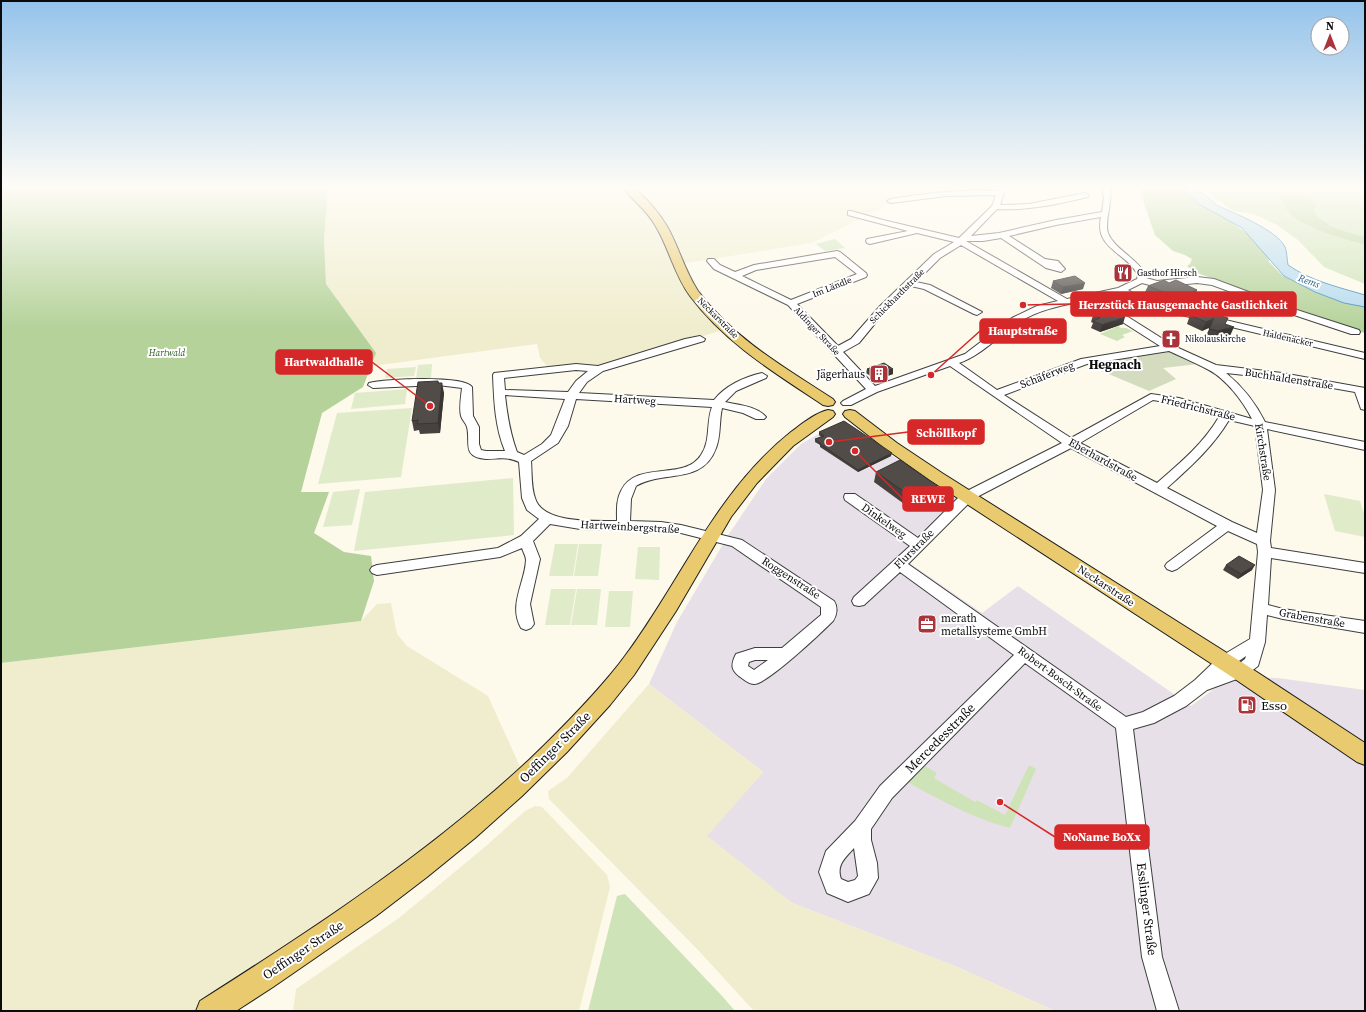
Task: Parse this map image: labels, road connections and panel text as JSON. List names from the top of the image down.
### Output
{
  "streets": {
    "main road": ["Neckarstraße", "Oeffinger Straße"],
    "street": [
      "Im Ländle",
      "Schickhardtstraße",
      "Aldinger Straße",
      "Haldenäcker",
      "Schäferweg",
      "Buchhaldenstraße",
      "Hartweg",
      "Friedrichstraße",
      "Kirchstraße",
      "Eberhardstraße",
      "Dinkelweg",
      "Hartweinbergstraße",
      "Flurstraße",
      "Roggenstraße",
      "Grabenstraße",
      "Robert-Bosch-Straße",
      "Mercedesstraße",
      "Esslinger Straße"
    ]
  },
  "crossings": [
    ["Im Ländle", "Aldinger Straße"],
    ["Schickhardtstraße", "Aldinger Straße"],
    ["Neckarstraße", "Friedrichstraße"],
    ["Neckarstraße", "Kirchstraße"],
    ["Neckarstraße", "Flurstraße"],
    ["Neckarstraße", "Oeffinger Straße"],
    ["Schäferweg", "Kirchstraße"],
    ["Schäferweg", "Eberhardstraße"],
    ["Buchhaldenstraße", "Kirchstraße"],
    ["Friedrichstraße", "Kirchstraße"],
    ["Friedrichstraße", "Eberhardstraße"],
    ["Friedrichstraße", "Flurstraße"],
    ["Kirchstraße", "Eberhardstraße"],
    ["Kirchstraße", "Grabenstraße"],
    ["Dinkelweg", "Flurstraße"],
    ["Hartweinbergstraße", "Roggenstraße"],
    ["Hartweinbergstraße", "Oeffinger Straße"],
    ["Flurstraße", "Robert-Bosch-Straße"],
    ["Roggenstraße", "Oeffinger Straße"],
    ["Robert-Bosch-Straße", "Mercedesstraße"],
    ["Robert-Bosch-Straße", "Esslinger Straße"]
  ],
  "districts": ["Hegnach"],
  "water": ["Rems"],
  "parks": ["Hartwald"],
  "places": {
    "restaurant": ["Gasthof Hirsch"],
    "other": [
      "Herzstück Hausgemachte Gastlichkeit",
      "Hauptstraße",
      "Hartwaldhalle",
      "Schöllkopf",
      "REWE",
      "NoName BoXx"
    ],
    "church": ["Nikolauskirche"],
    "building": ["Jägerhaus"],
    "office": ["merath metallsysteme GmbH"],
    "fuel station": ["Esso"]
  },
  "north": "top"
}
